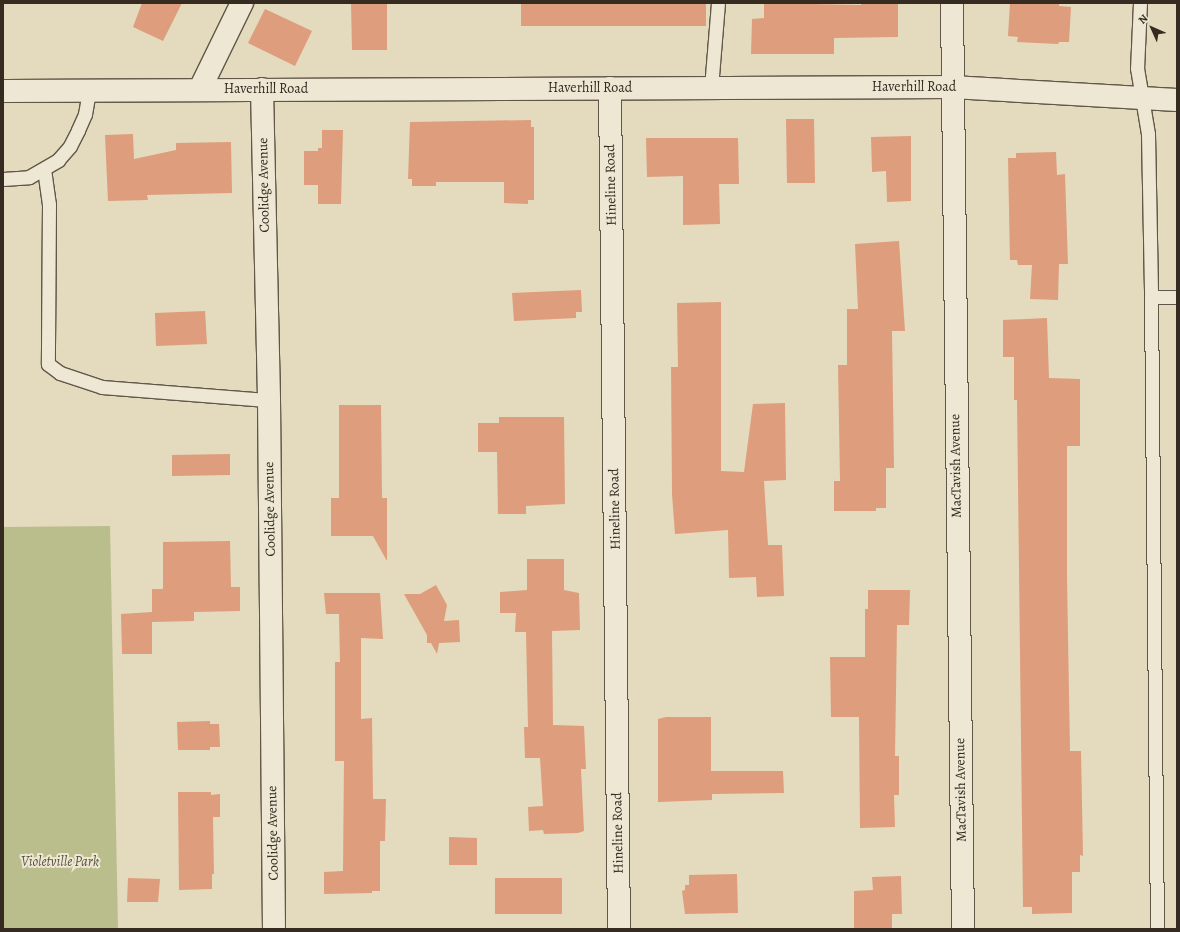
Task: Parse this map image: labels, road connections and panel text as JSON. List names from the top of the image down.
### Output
{
  "streets": {
    "street": [
      "Haverhill Road",
      "Coolidge Avenue",
      "Hineline Road",
      "MacTavish Avenue"
    ]
  },
  "crossings": [
    ["Haverhill Road", "Coolidge Avenue"],
    ["Haverhill Road", "Hineline Road"],
    ["Haverhill Road", "MacTavish Avenue"]
  ],
  "parks": ["Violetville Park"],
  "north": "top left"
}
